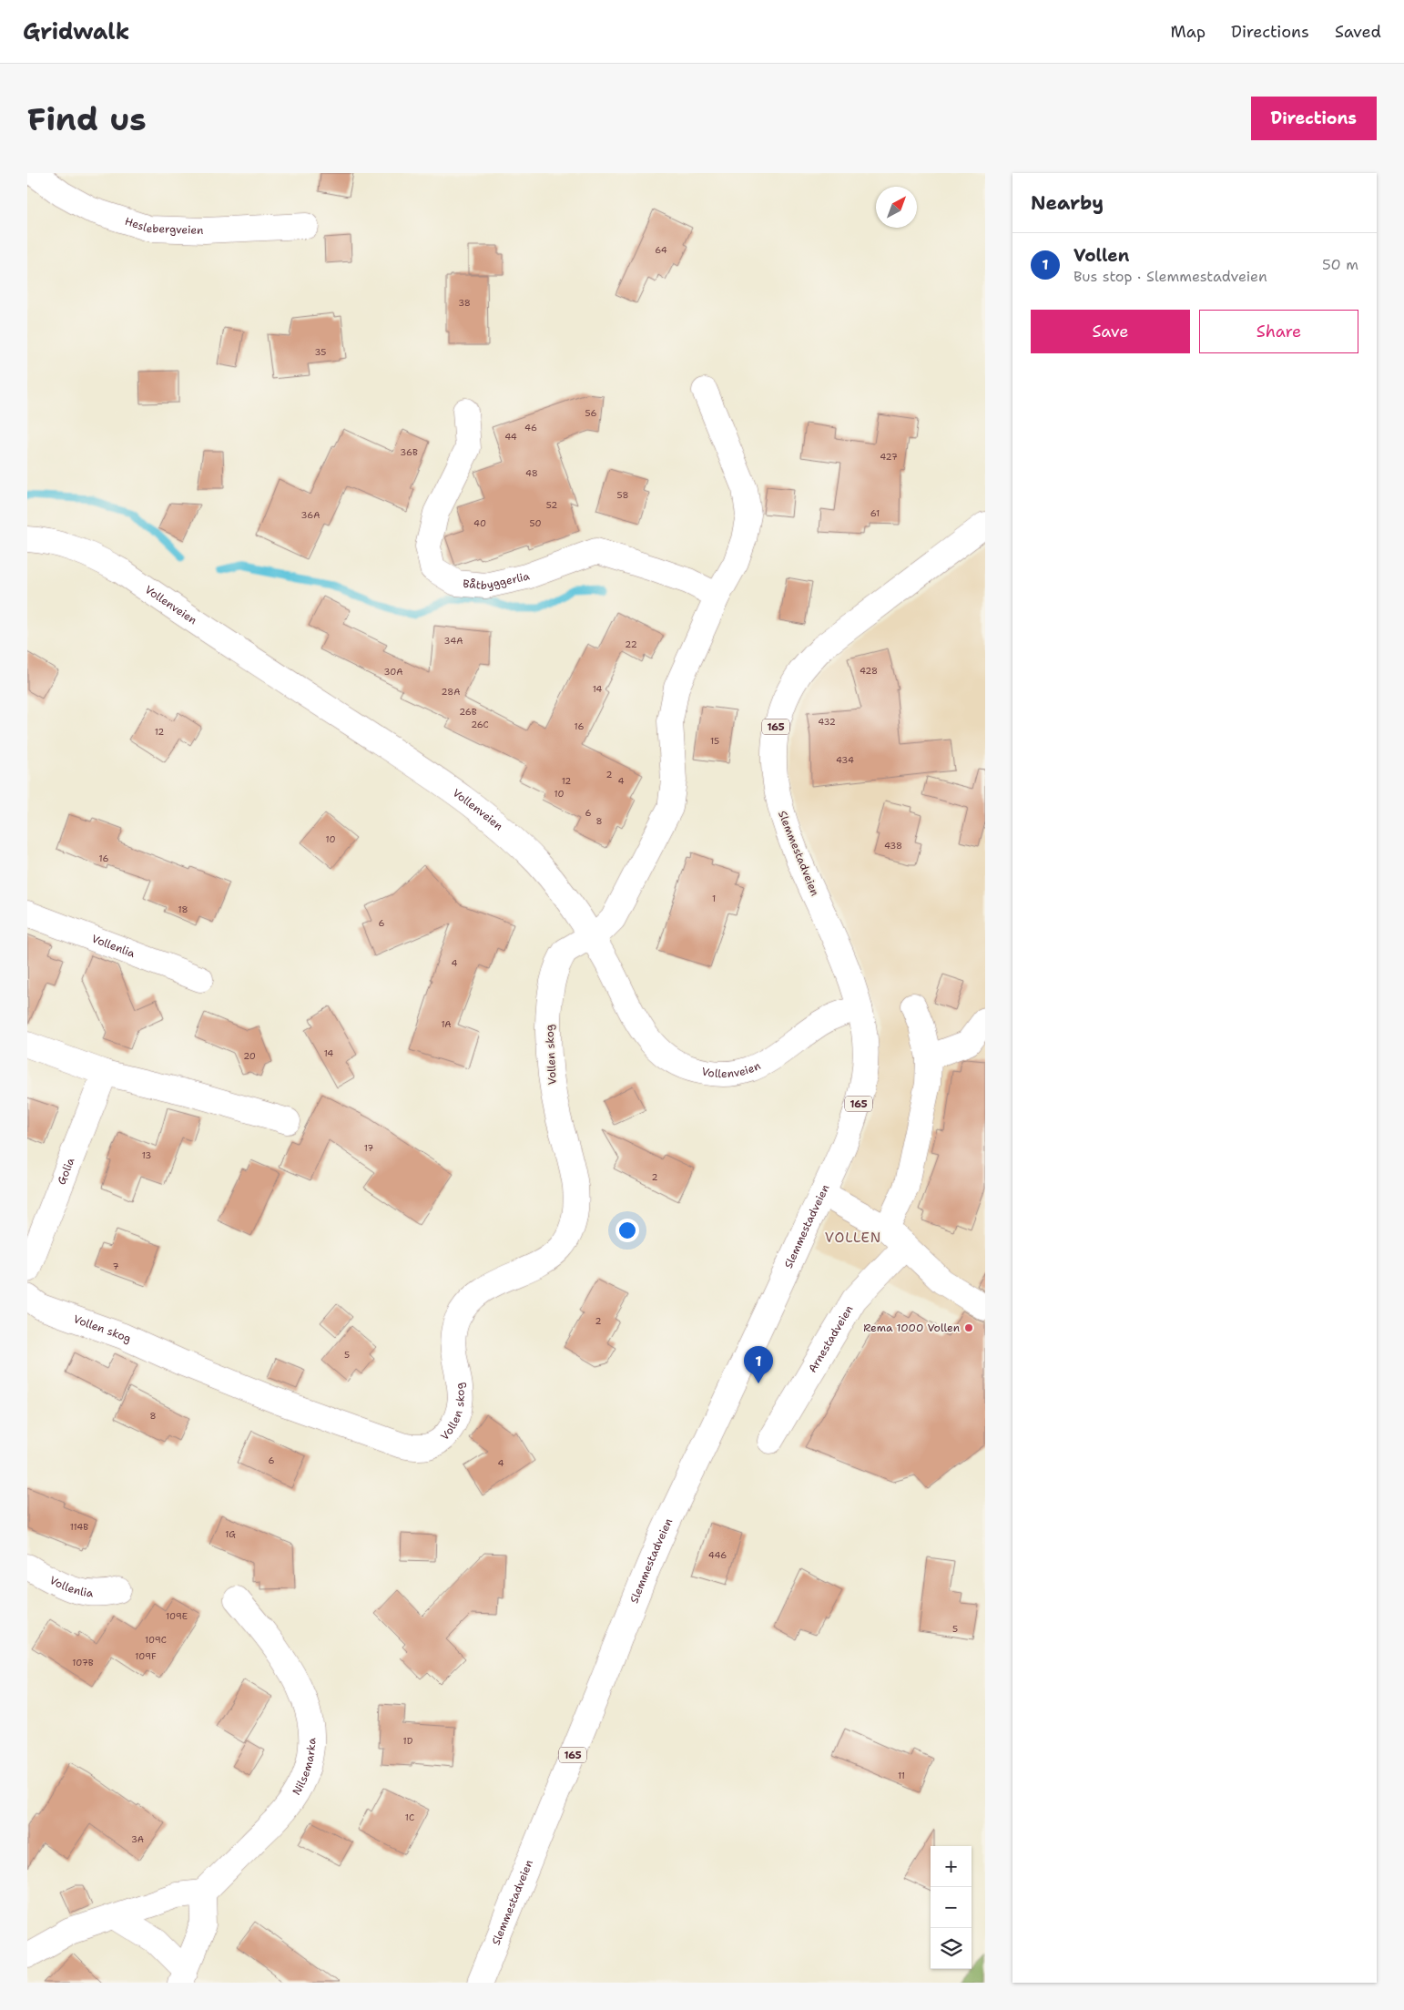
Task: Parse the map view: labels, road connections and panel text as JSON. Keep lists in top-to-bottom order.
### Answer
{
  "streets": {
    "street": [
      "Heslebergveien",
      "Båtbyggerlia",
      "Vollenveien",
      "165",
      "Slemmestadveien",
      "Vollenlia",
      "Vollen skog",
      "Golia",
      "Arnestadveien",
      "Nilsemarka"
    ]
  },
  "crossings": [
    ["Vollenveien", "Slemmestadveien"],
    ["Vollenveien", "Vollen skog"]
  ],
  "districts": ["VOLLEN"],
  "places": ["Rema 1000 Vollen"],
  "house_numbers": [
    "64",
    "38",
    "35",
    "56",
    "46",
    "44",
    "36B",
    "427",
    "48",
    "58",
    "52",
    "61",
    "36A",
    "40",
    "50",
    "34A",
    "22",
    "428",
    "30A",
    "14",
    "28A",
    "26B",
    "432",
    "26C",
    "16",
    "12",
    "15",
    "434",
    "2",
    "12",
    "4",
    "10",
    "6",
    "8",
    "10",
    "438",
    "16",
    "1",
    "18",
    "6",
    "4",
    "1A",
    "14",
    "20",
    "17",
    "13",
    "2",
    "7",
    "2",
    "5",
    "8",
    "6",
    "4",
    "114B",
    "1G",
    "446",
    "109E",
    "5",
    "109C",
    "109F",
    "107B",
    "1D",
    "11",
    "1C",
    "3A"
  ],
  "north": "top right",
  "page": {
    "header": "Gridwalk",
    "nav": ["Map", "Directions", "Saved"],
    "buttons": [
      "Directions",
      ["Save", "Share"]
    ],
    "title": "Find us",
    "heading": "Nearby",
    "list": [
      {
        "mark": "1",
        "name": "Vollen",
        "note": "Bus stop · Slemmestadveien",
        "value": "50 m"
      }
    ],
    "pins": "1",
    "map_buttons": ["+", "−"]
  }
}
